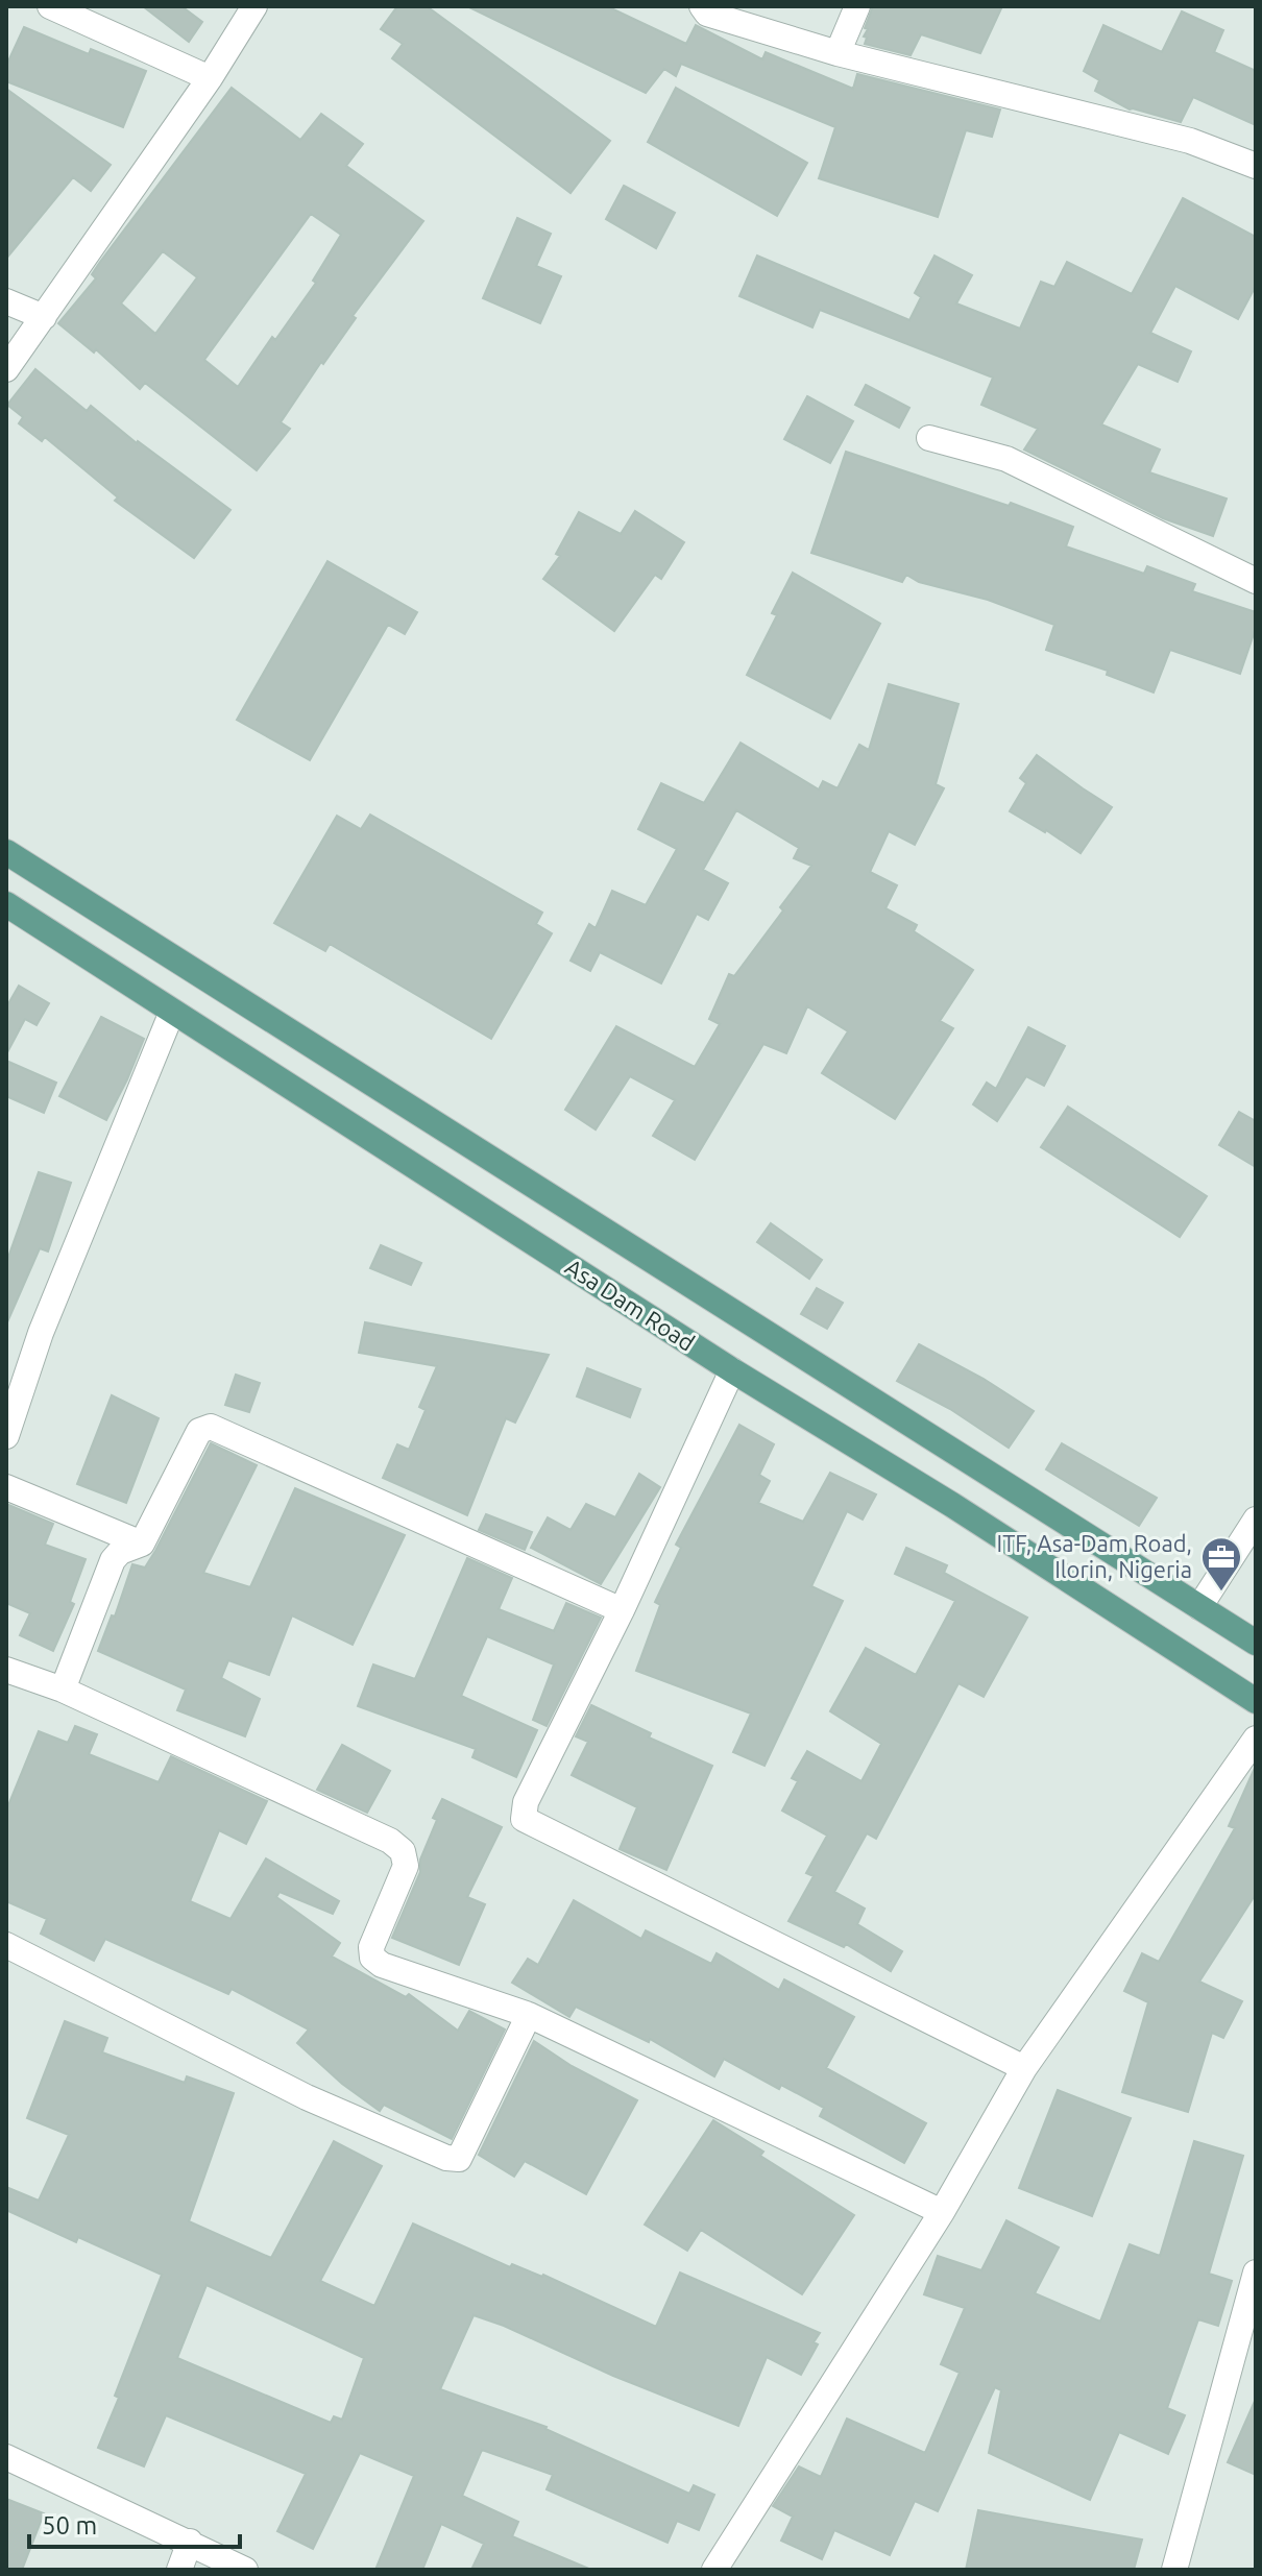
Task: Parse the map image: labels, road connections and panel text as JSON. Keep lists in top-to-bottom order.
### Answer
{
  "streets": {
    "main road": ["Asa Dam Road"]
  },
  "places": {
    "office": ["ITF, Asa-Dam Road, Ilorin, Nigeria"]
  },
  "scale_bar": "50 m"
}
